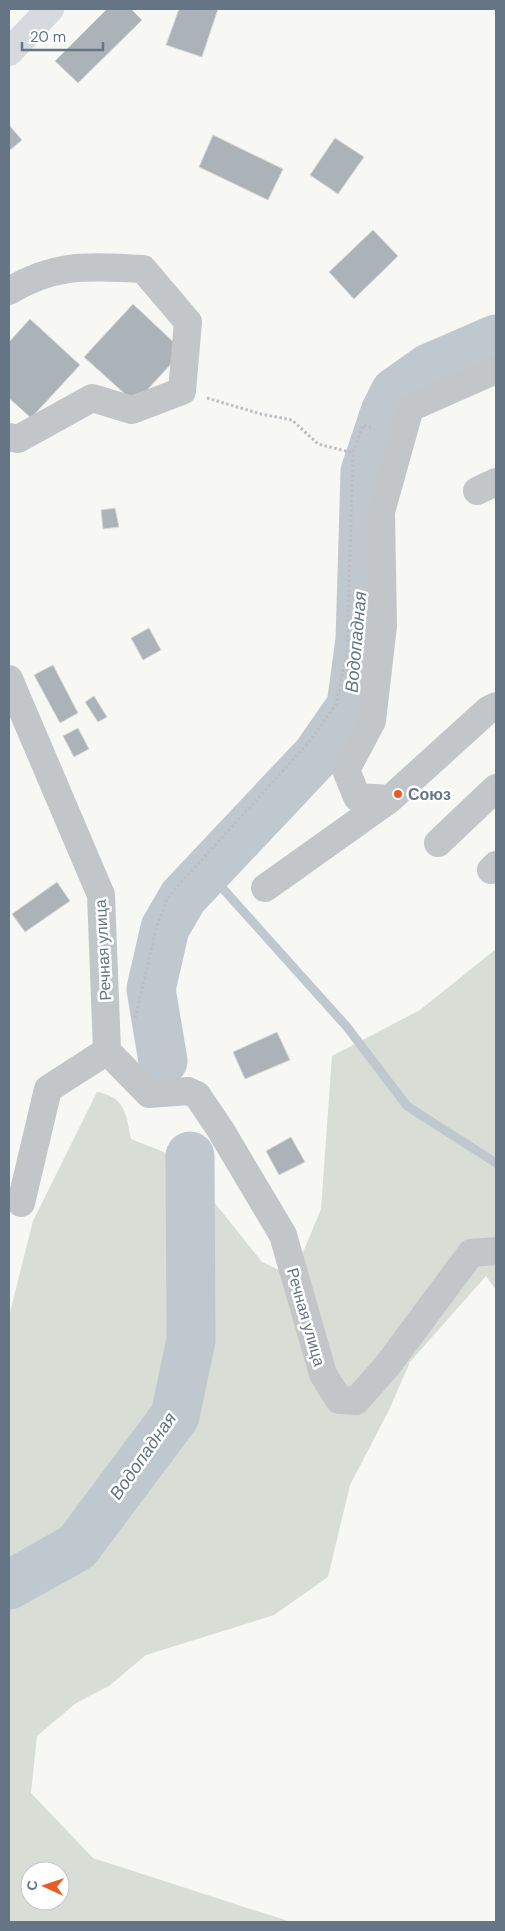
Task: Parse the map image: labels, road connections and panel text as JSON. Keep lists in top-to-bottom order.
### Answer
{
  "streets": {
    "lane": ["Речная улица"]
  },
  "water": ["Водопадная"],
  "places": ["Союз"],
  "scale_bar": "20 m",
  "north": "left"
}
